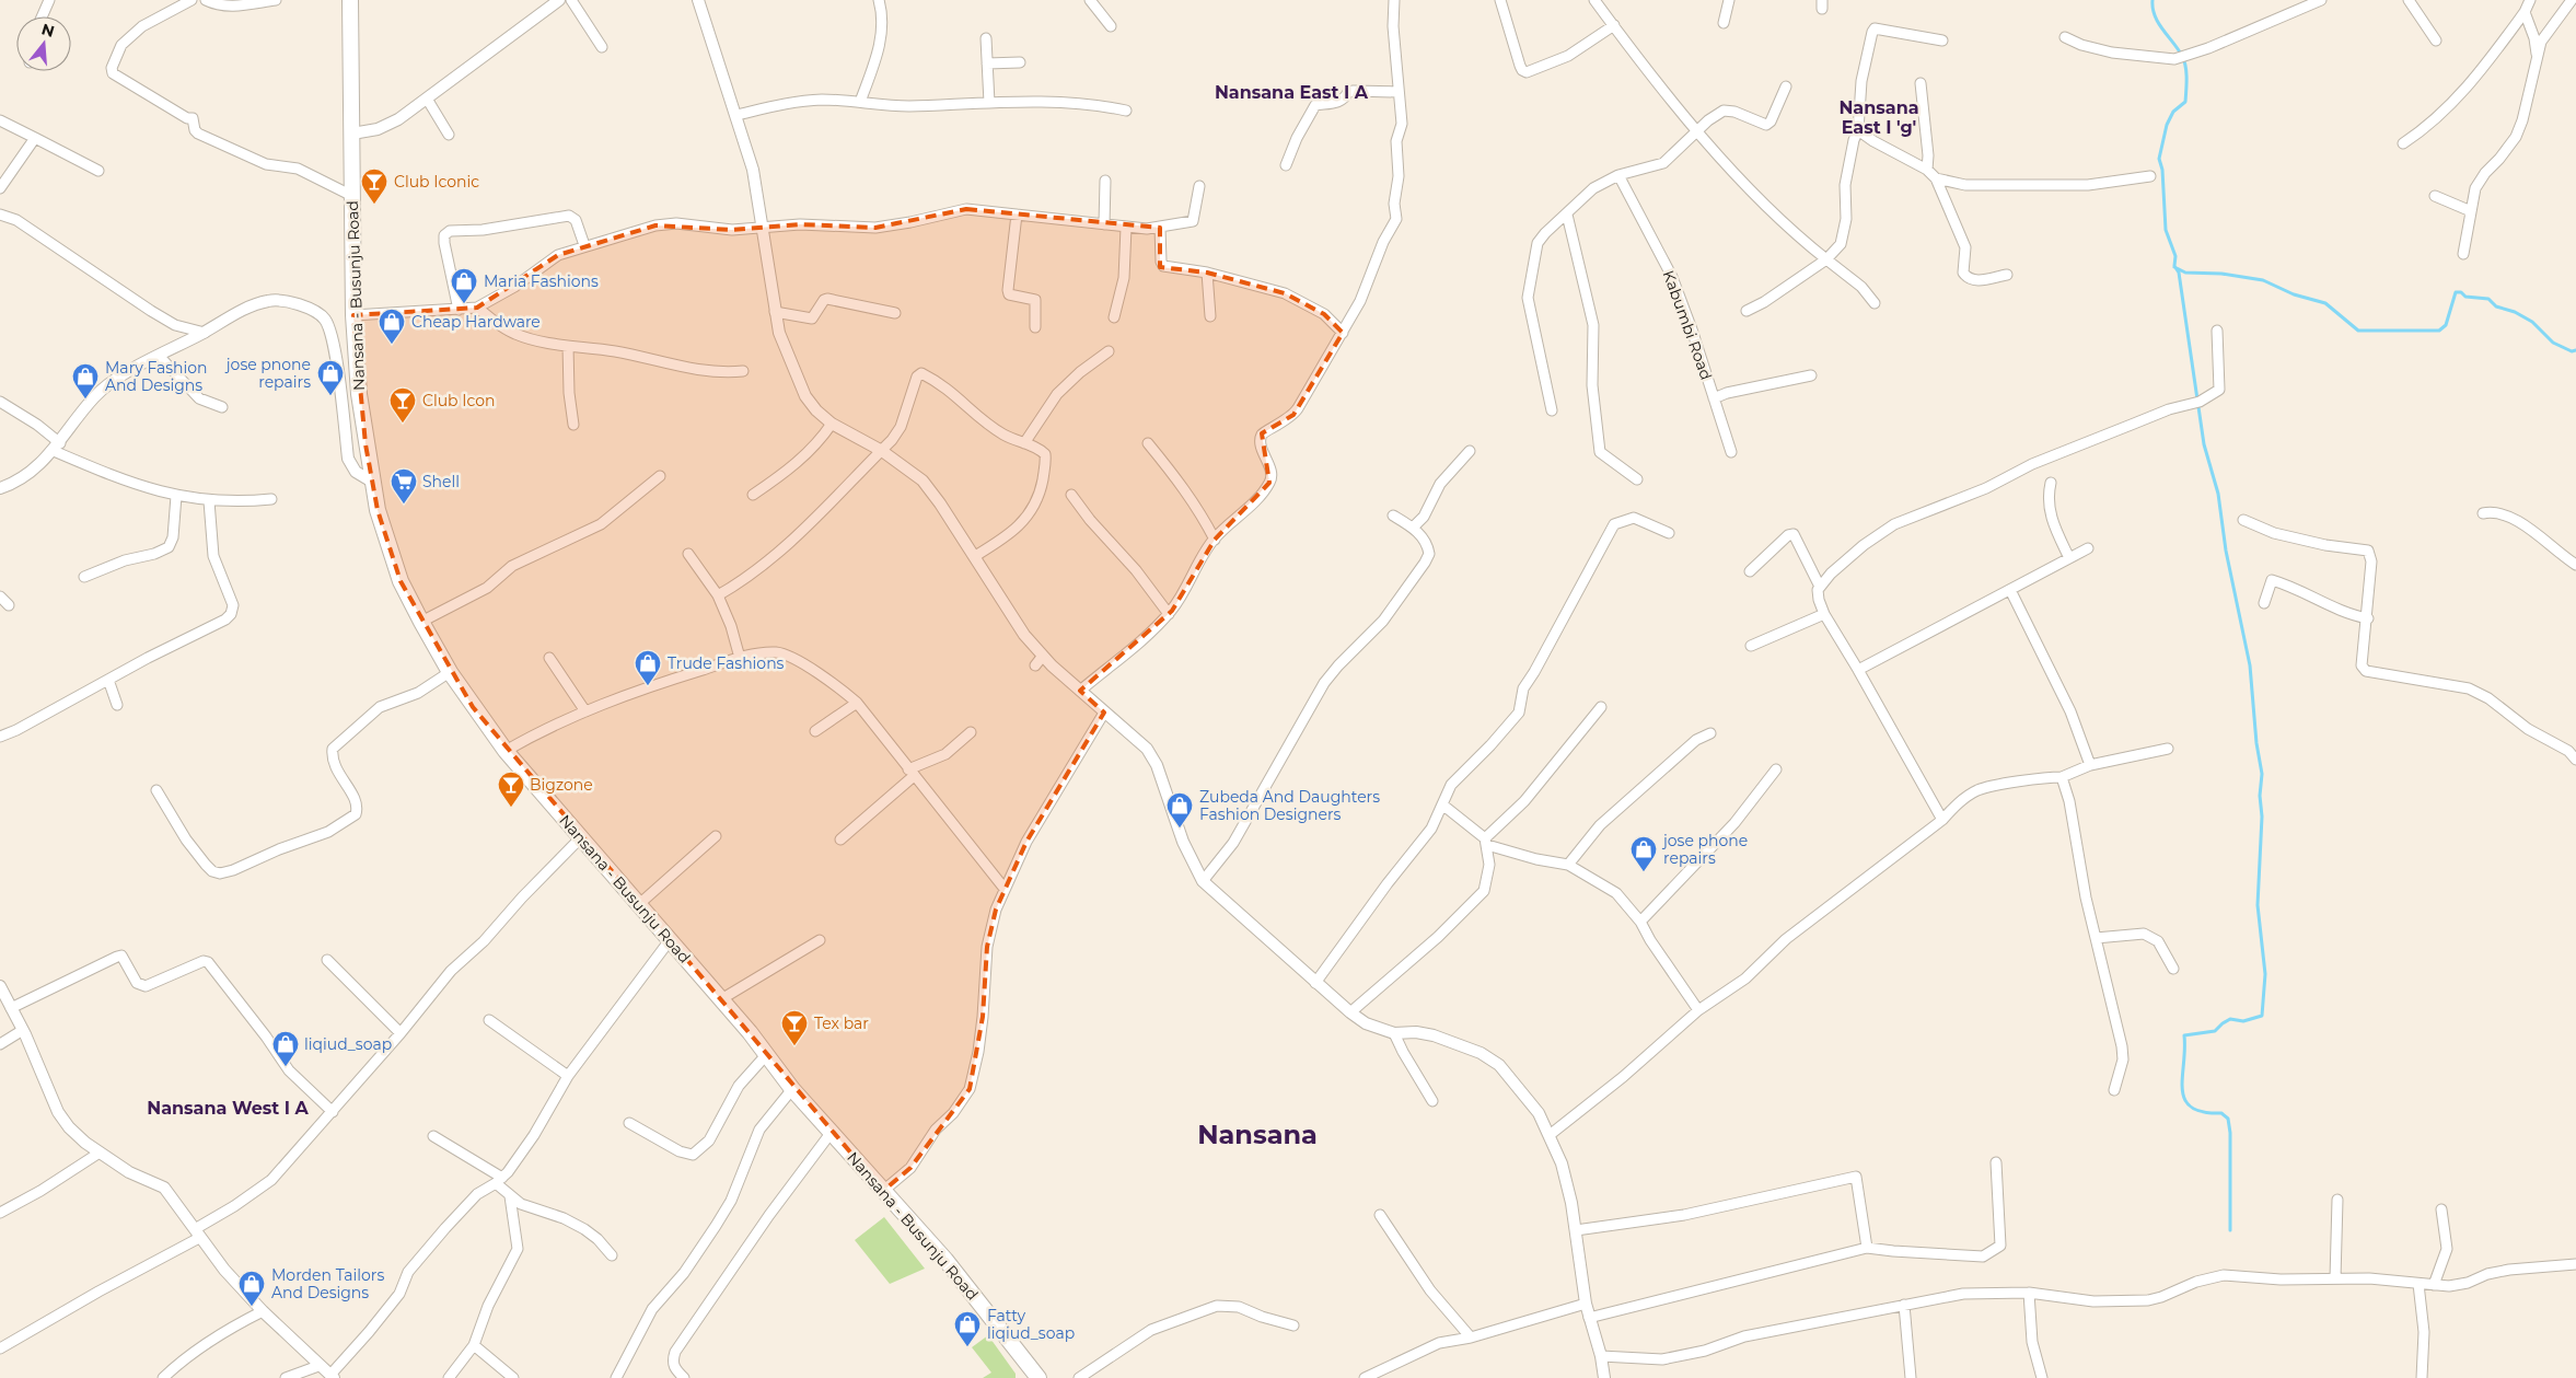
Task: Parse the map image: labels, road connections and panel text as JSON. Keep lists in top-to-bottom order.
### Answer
{
  "streets": {
    "main road": ["Nansana - Busunju Road"],
    "street": ["Kabumbi Road"]
  },
  "districts": [
    "Nansana East I A",
    "Nansana East I 'g'",
    "Nansana West I A",
    "Nansana"
  ],
  "places": {
    "bar": [
      "Club Iconic",
      "Club Icon",
      "Bigzone",
      "Tex bar"
    ],
    "shop": [
      "Maria Fashions",
      "Cheap Hardware",
      "jose pnone repairs",
      "Mary Fashion And Designs",
      "Trude Fashions",
      "Zubeda And Daughters Fashion Designers",
      "jose phone repairs",
      "liqiud_soap",
      "Morden Tailors And Designs",
      "Fatty liqiud_soap"
    ],
    "supermarket": ["Shell"]
  },
  "north": "top"
}
